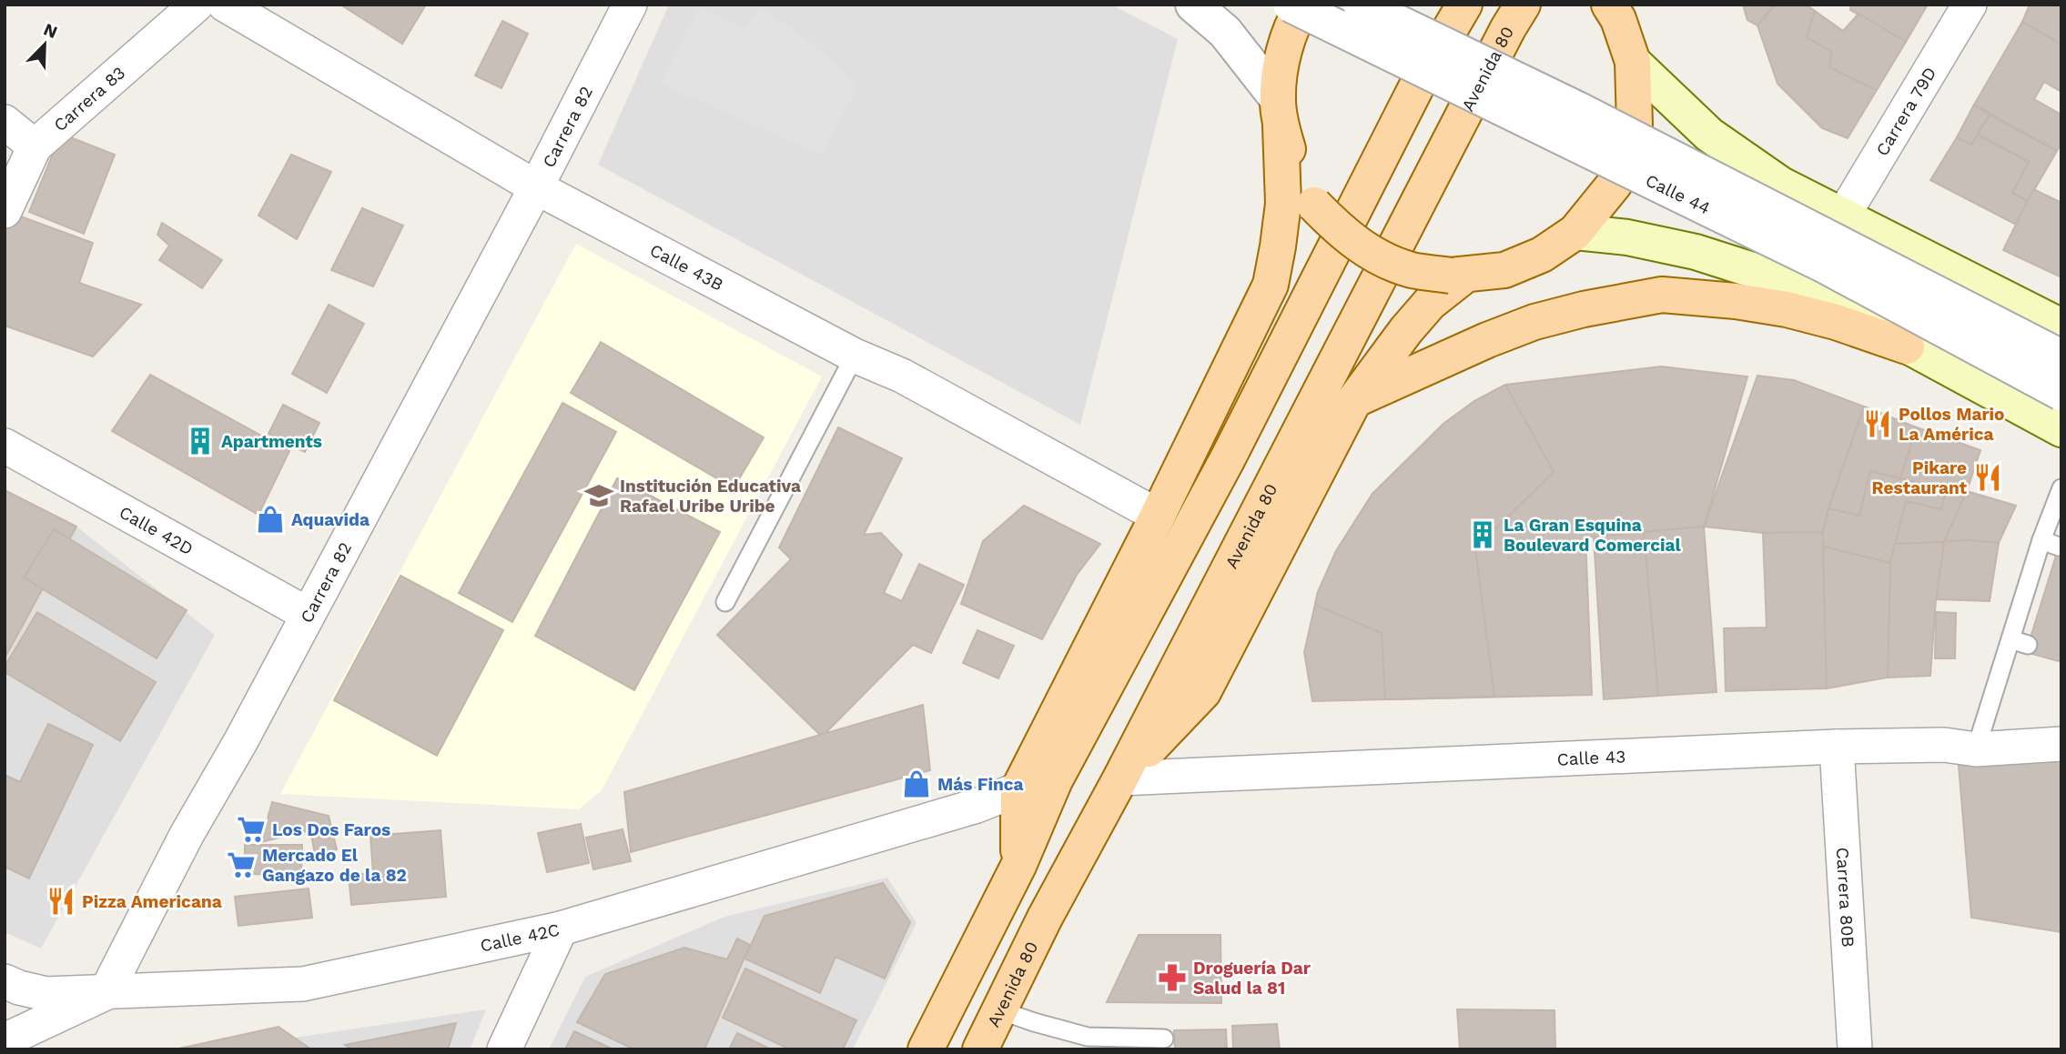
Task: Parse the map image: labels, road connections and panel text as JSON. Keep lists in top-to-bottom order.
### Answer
{
  "streets": {
    "main road": ["Avenida 80"],
    "street": [
      "Carrera 83",
      "Carrera 79D",
      "Carrera 82",
      "Calle 44",
      "Calle 43B",
      "Calle 42D",
      "Calle 43",
      "Carrera 80B",
      "Calle 42C"
    ]
  },
  "crossings": [
    ["Avenida 80", "Calle 43"],
    ["Carrera 82", "Calle 43B"],
    ["Carrera 82", "Calle 42D"],
    ["Carrera 82", "Calle 42C"],
    ["Calle 43", "Carrera 80B"]
  ],
  "places": {
    "restaurant": ["Pollos Mario La América", "Pikare Restaurant", "Pizza Americana"],
    "building": ["Apartments", "La Gran Esquina Boulevard Comercial"],
    "school or university": ["Institución Educativa Rafael Uribe Uribe"],
    "shop": ["Aquavida", "Más Finca"],
    "supermarket": ["Los Dos Faros", "Mercado El Gangazo de la 82"],
    "pharmacy": ["Droguería Dar Salud la 81"]
  },
  "north": "top right"
}
